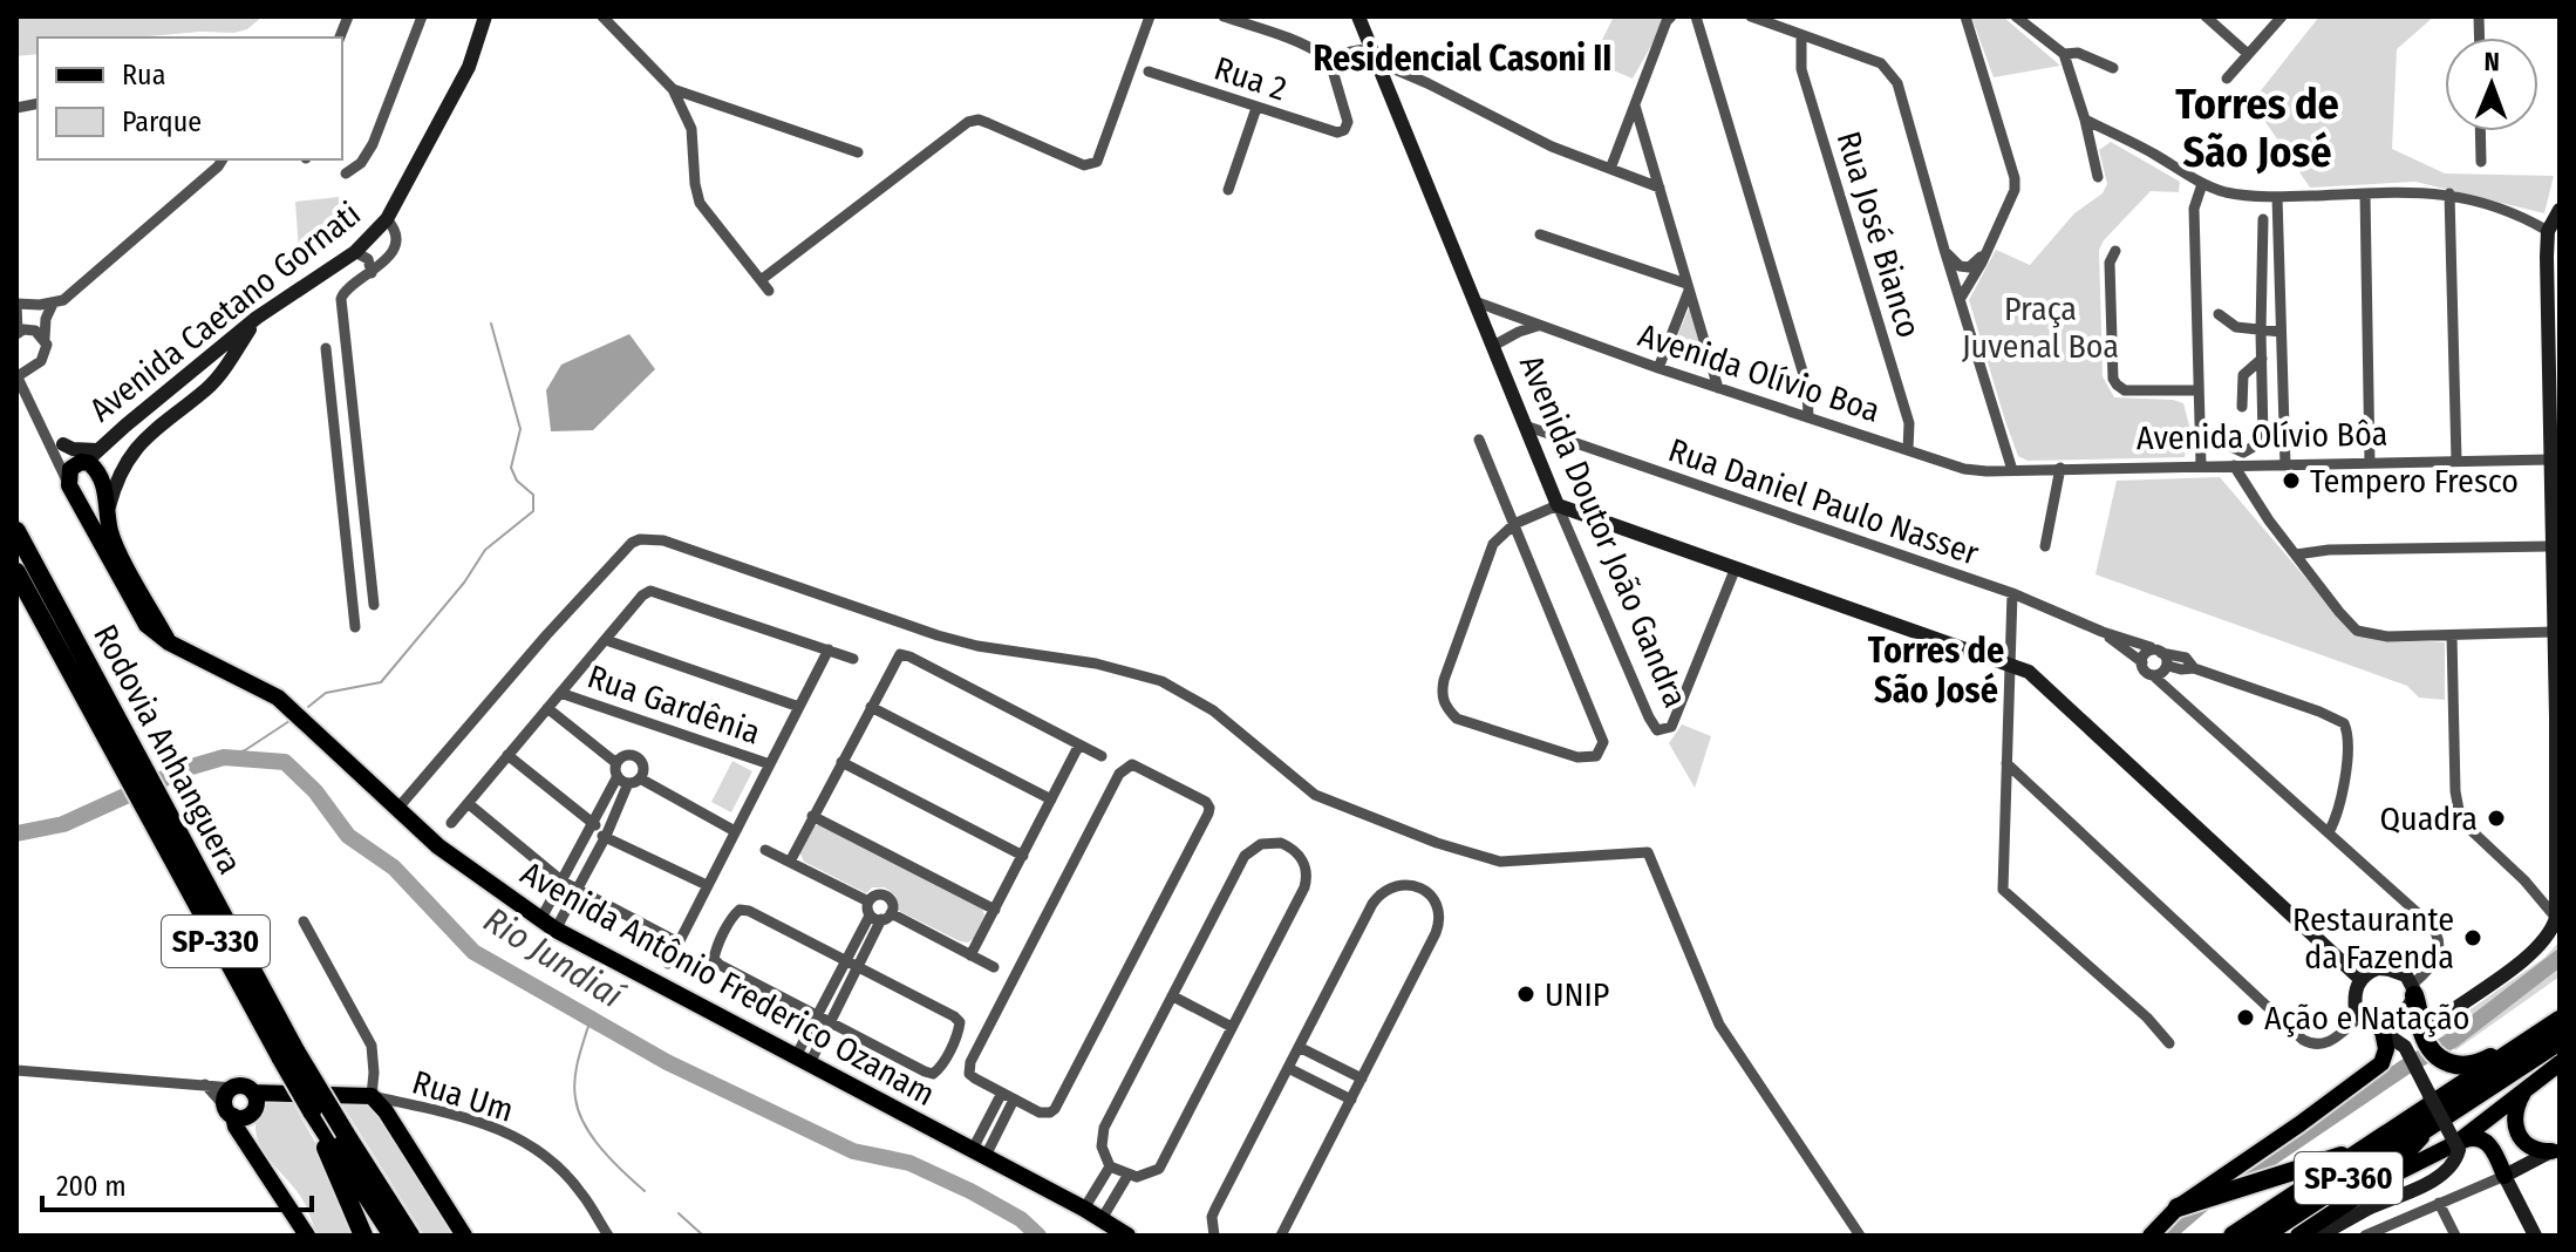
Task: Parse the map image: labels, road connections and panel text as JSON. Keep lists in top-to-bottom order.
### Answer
{
  "streets": {
    "highway": ["Rodovia Anhanguera", "SP-330", "SP-360"],
    "main road": ["Avenida Antônio Frederico Ozanam"],
    "street": [
      "Rua 2",
      "Rua José Bianco",
      "Avenida Caetano Gornati",
      "Avenida Olívio Boa",
      "Avenida Olívio Bôa",
      "Rua Daniel Paulo Nasser",
      "Avenida Doutor João Gandra",
      "Rua Gardênia",
      "Rua Um"
    ]
  },
  "crossings": [
    ["Rua José Bianco", "Avenida Olívio Boa"],
    ["Avenida Olívio Boa", "Avenida Olívio Bôa"],
    ["Rua Daniel Paulo Nasser", "Avenida Doutor João Gandra"]
  ],
  "districts": ["Residencial Casoni II", "Torres de São José", "Torres de São José"],
  "water": ["Rio Jundiaí"],
  "parks": ["Praça Juvenal Boa"],
  "places": [
    "Tempero Fresco",
    "Quadra",
    "Restaurante da Fazenda",
    "UNIP",
    "Ação e Natação"
  ],
  "legend": ["Rua", "Parque"],
  "scale_bar": "200 m",
  "north": "top"
}
